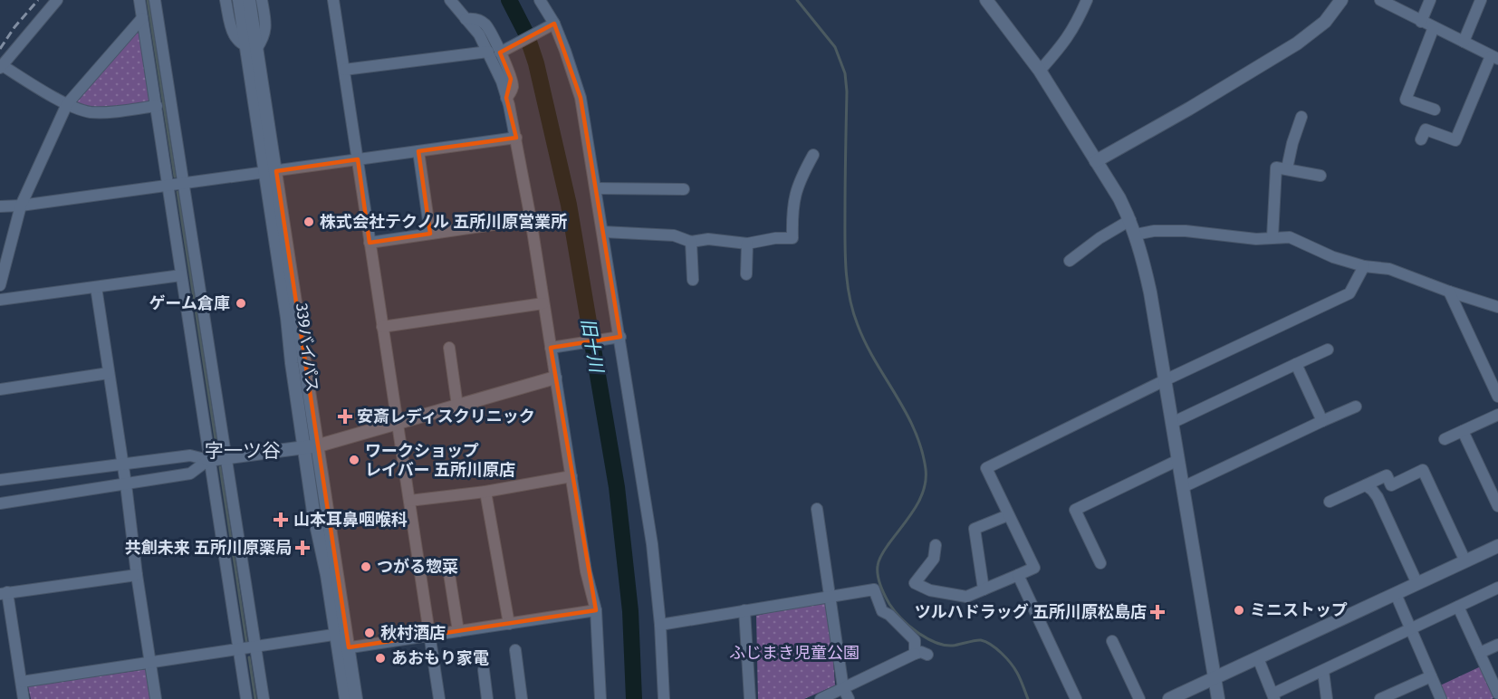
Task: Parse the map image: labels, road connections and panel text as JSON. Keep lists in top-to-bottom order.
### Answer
{
  "streets": {
    "street": ["339バイパス"]
  },
  "districts": ["字一ツ谷"],
  "water": ["旧十川"],
  "parks": ["ふじまき児童公園"],
  "places": {
    "other": [
      "株式会社テクノル 五所川原営業所",
      "ゲーム倉庫",
      "ワークショップ レイバー 五所川原店",
      "つがる惣菜",
      "ミニストップ",
      "秋村酒店",
      "あおもり家電"
    ],
    "health": [
      "安斎レディスクリニック",
      "山本耳鼻咽喉科",
      "共創未来 五所川原薬局",
      "ツルハドラッグ 五所川原松島店"
    ]
  }
}
